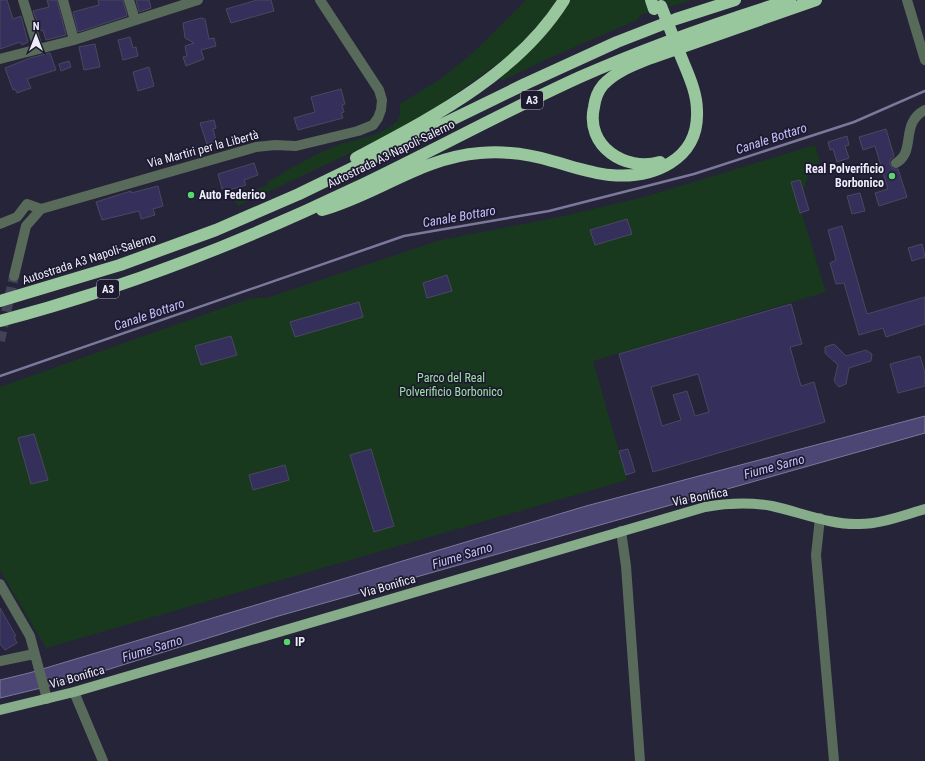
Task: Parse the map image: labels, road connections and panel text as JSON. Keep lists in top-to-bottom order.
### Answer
{
  "streets": {
    "highway": ["A3", "Autostrada A3 Napoli-Salerno"],
    "main road": ["Via Bonifica"],
    "street": ["Via Martiri per la Libertà"]
  },
  "water": ["Canale Bottaro", "Fiume Sarno"],
  "parks": ["Parco del Real Polverificio Borbonico"],
  "places": ["Real Polverificio Borbonico", "Auto Federico", "IP"],
  "north": "top"
}
